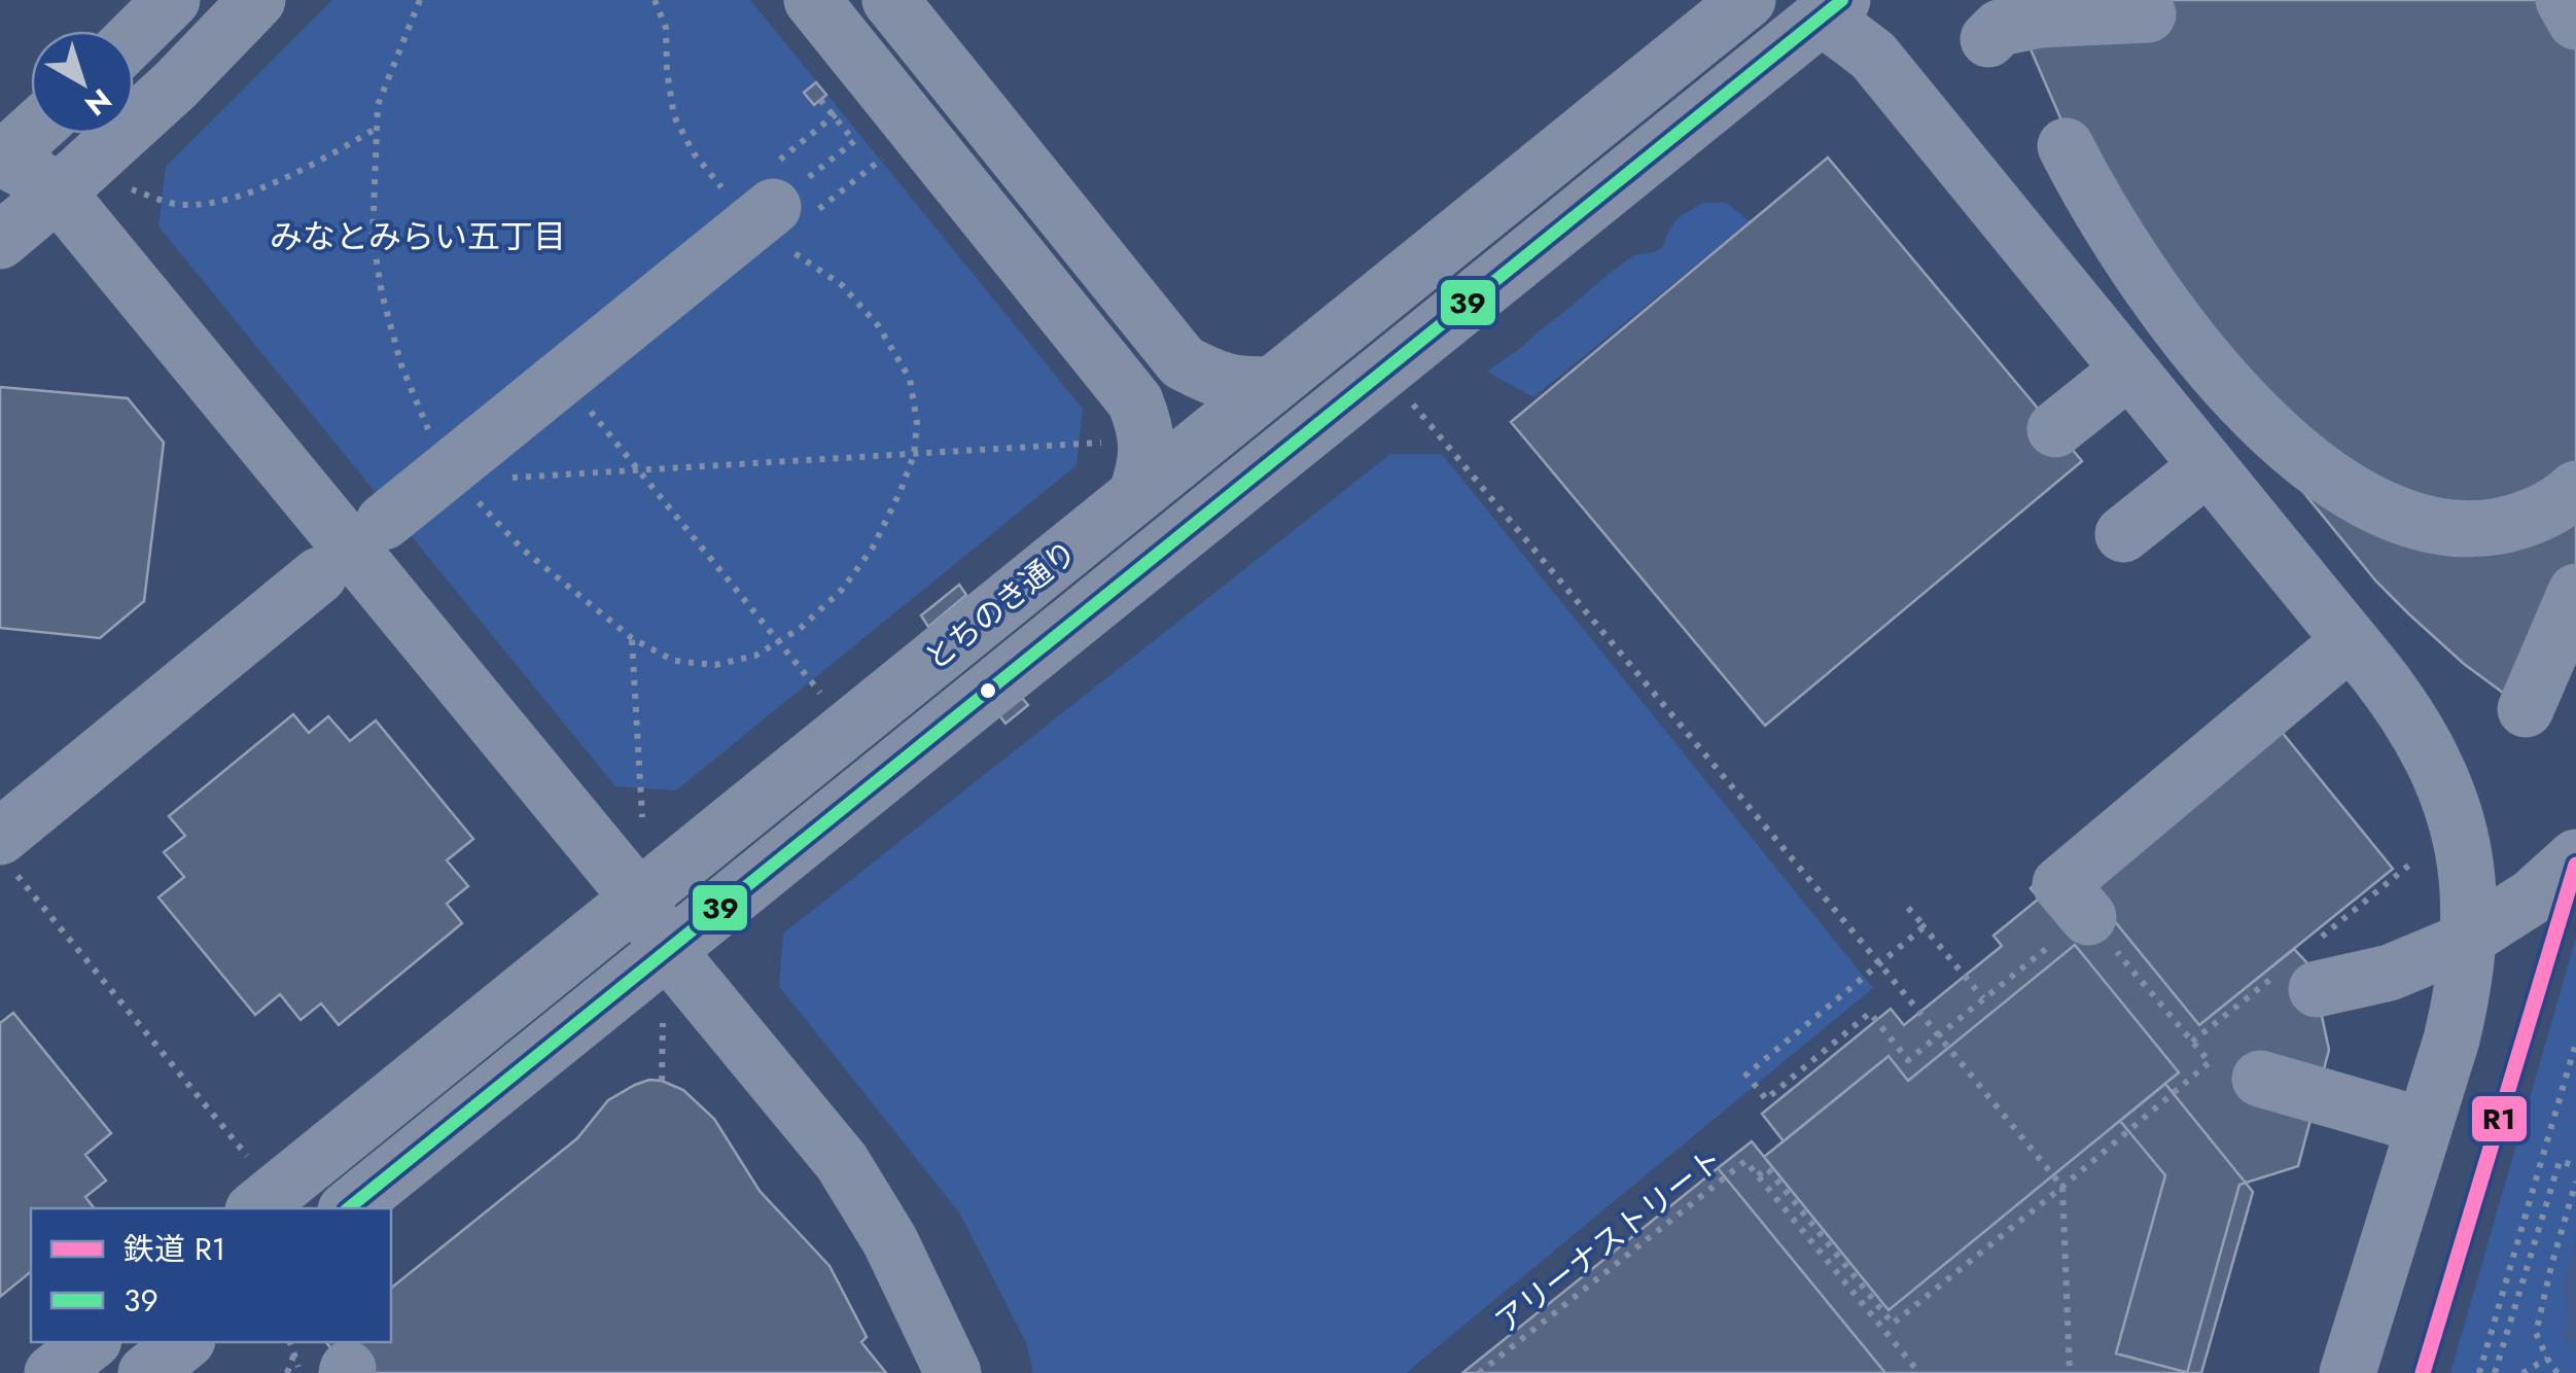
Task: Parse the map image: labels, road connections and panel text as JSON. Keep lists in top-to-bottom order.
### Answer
{
  "streets": {
    "street": ["とちのき通り"],
    "path": ["アリーナストリート"]
  },
  "districts": ["みなとみらい五丁目"],
  "lines": ["transit line 39", "rail line R1"],
  "legend": ["鉄道 R1", "39"],
  "north": "bottom right"
}
